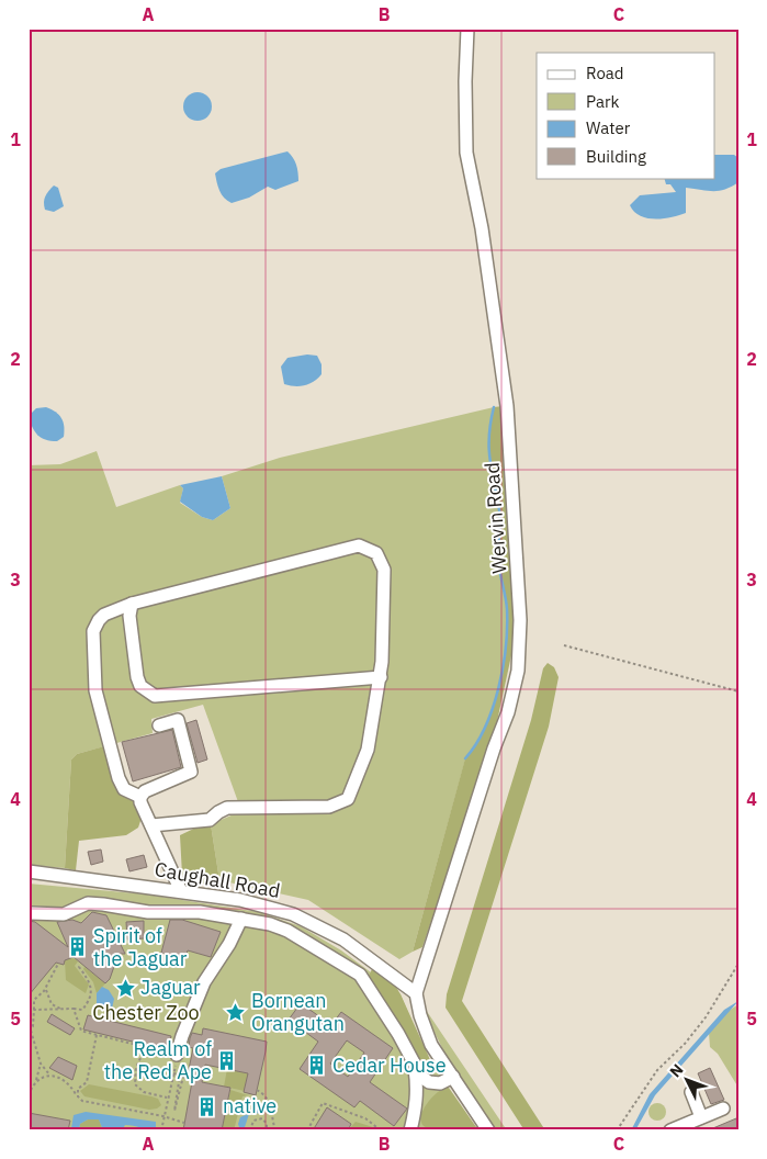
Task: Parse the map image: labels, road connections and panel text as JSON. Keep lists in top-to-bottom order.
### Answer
{
  "streets": {
    "street": ["Wervin Road", "Caughall Road"]
  },
  "crossings": [
    ["Wervin Road", "Caughall Road"]
  ],
  "parks": ["Chester Zoo"],
  "places": {
    "building": [
      "Spirit of the Jaguar",
      "Realm of the Red Ape",
      "Cedar House",
      "native"
    ],
    "place": ["Jaguar", "Bornean Orangutan"]
  },
  "legend": [
    "Road",
    "Park",
    "Water",
    "Building"
  ],
  "north": "top left",
  "grid": {
    "columns": ["A", "B", "C"],
    "rows": [
      "1",
      "2",
      "3",
      "4",
      "5"
    ]
  }
}
